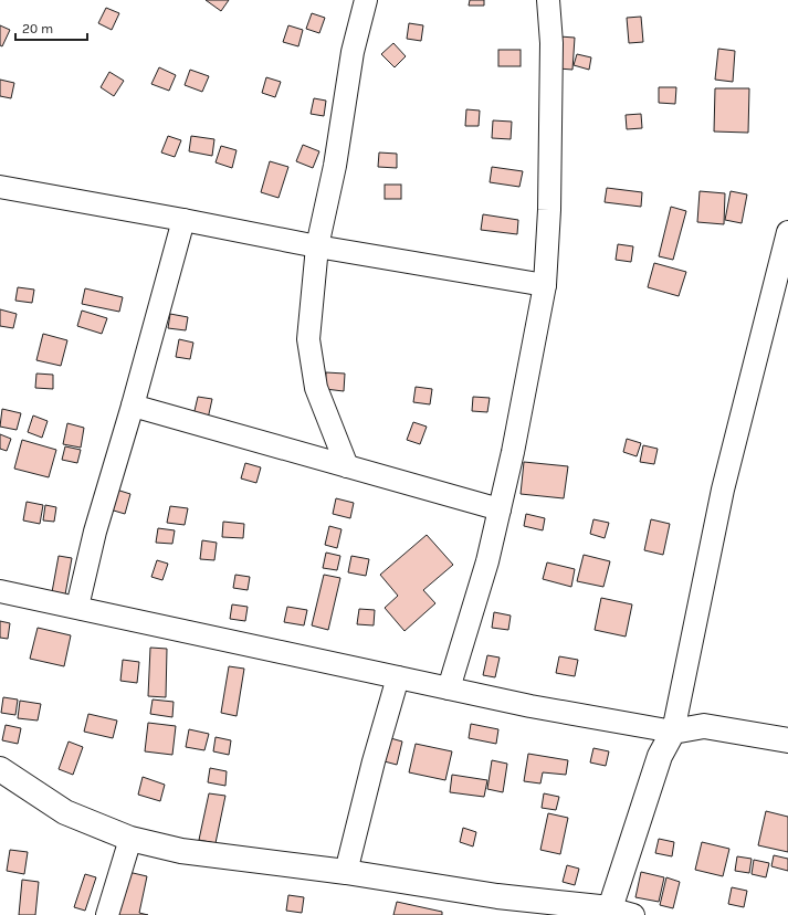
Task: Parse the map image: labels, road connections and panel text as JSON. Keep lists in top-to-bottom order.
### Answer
{
  "scale_bar": "20 m"
}
